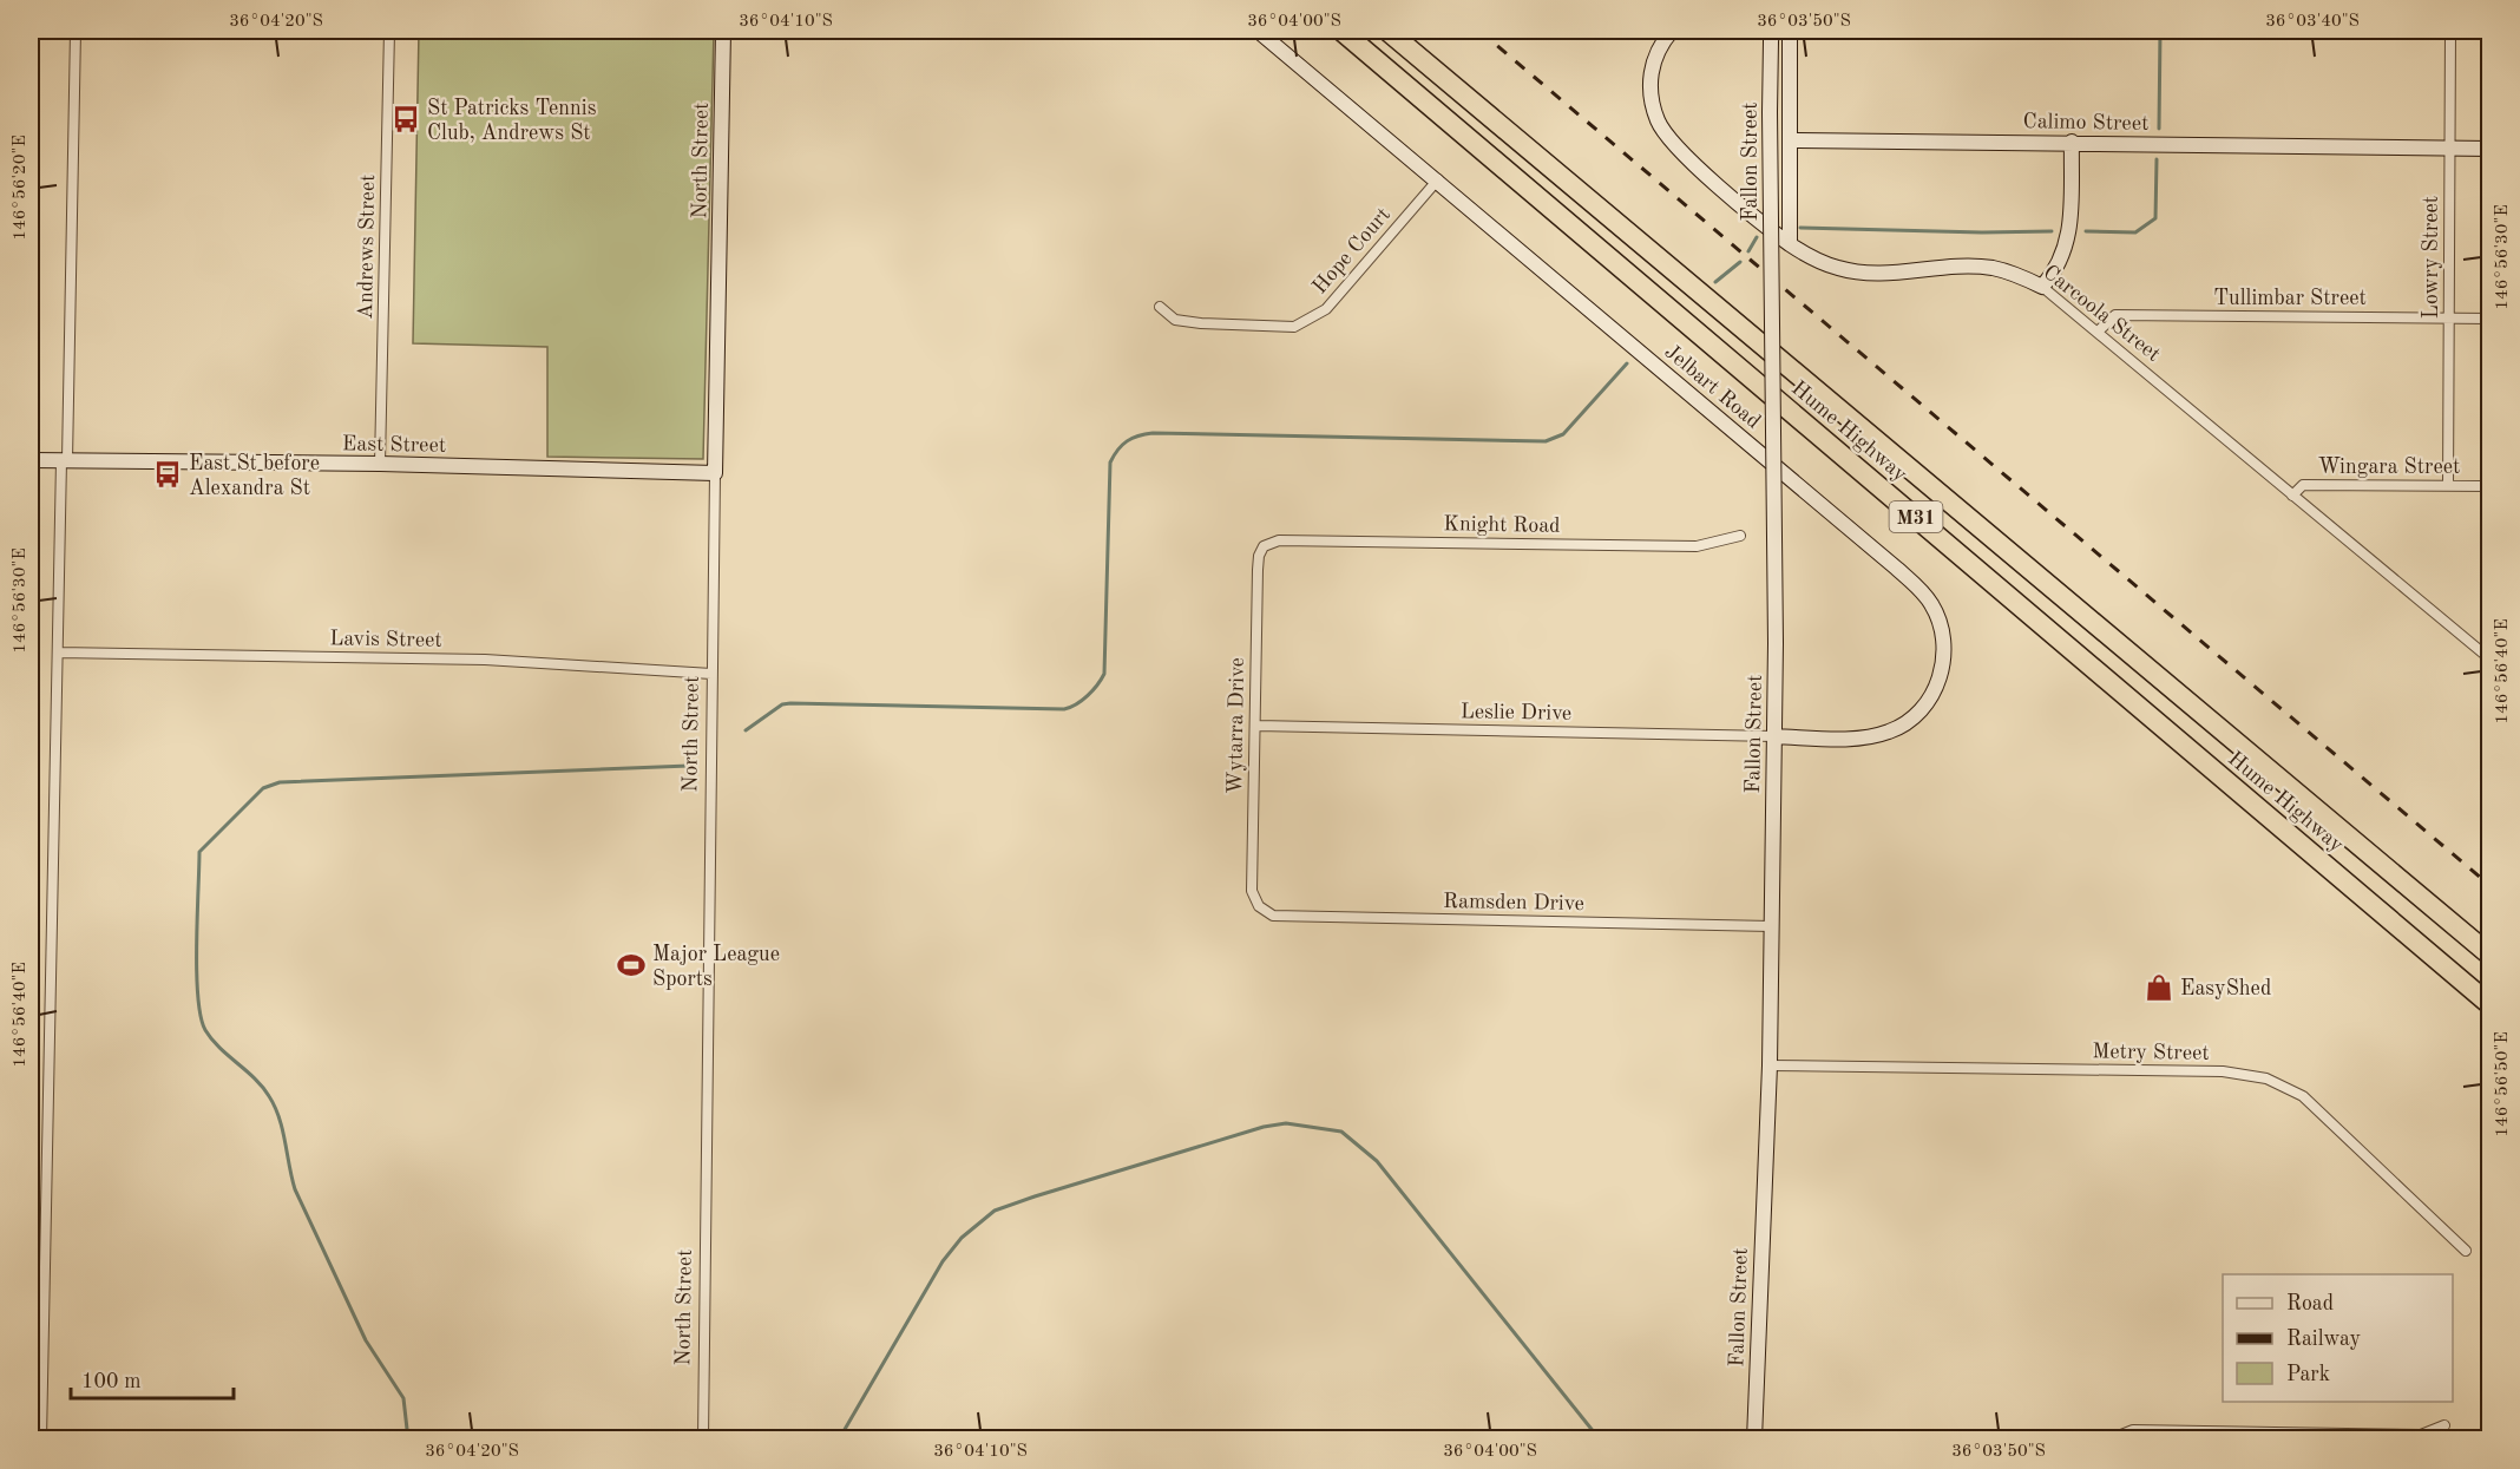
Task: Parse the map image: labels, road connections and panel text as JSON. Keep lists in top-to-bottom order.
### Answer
{
  "streets": {
    "highway": ["Hume Highway", "M31"],
    "street": [
      "Calimo Street",
      "North Street",
      "Fallon Street",
      "Andrews Street",
      "Hope Court",
      "Lowry Street",
      "Tullimbar Street",
      "Carcoola Street",
      "Jelbart Road",
      "East Street",
      "Wingara Street",
      "Knight Road",
      "Lavis Street",
      "Leslie Drive",
      "Wytarra Drive",
      "Ramsden Drive",
      "Metry Street"
    ]
  },
  "crossings": [
    ["Calimo Street", "Lowry Street"],
    ["North Street", "East Street"],
    ["North Street", "Lavis Street"],
    ["Fallon Street", "Jelbart Road"],
    ["Fallon Street", "Leslie Drive"],
    ["Fallon Street", "Ramsden Drive"],
    ["Fallon Street", "Metry Street"],
    ["Andrews Street", "East Street"],
    ["Hope Court", "Jelbart Road"],
    ["Lowry Street", "Tullimbar Street"],
    ["Lowry Street", "Wingara Street"],
    ["Tullimbar Street", "Carcoola Street"],
    ["Carcoola Street", "Wingara Street"],
    ["Jelbart Road", "Leslie Drive"],
    ["Knight Road", "Wytarra Drive"],
    ["Leslie Drive", "Wytarra Drive"],
    ["Wytarra Drive", "Ramsden Drive"]
  ],
  "places": {
    "bus stop": ["St Patricks Tennis Club, Andrews St", "East St before Alexandra St"],
    "sports": ["Major League Sports"],
    "shop": ["EasyShed"]
  },
  "legend": ["Road", "Railway", "Park"],
  "scale_bar": "100 m",
  "coordinates": [
    "36°04'20\"S",
    "36°04'10\"S",
    "36°04'00\"S",
    "36°03'50\"S",
    "36°03'40\"S",
    "146°56'20\"E",
    "146°56'30\"E",
    "146°56'40\"E",
    "146°56'50\"E"
  ]
}
